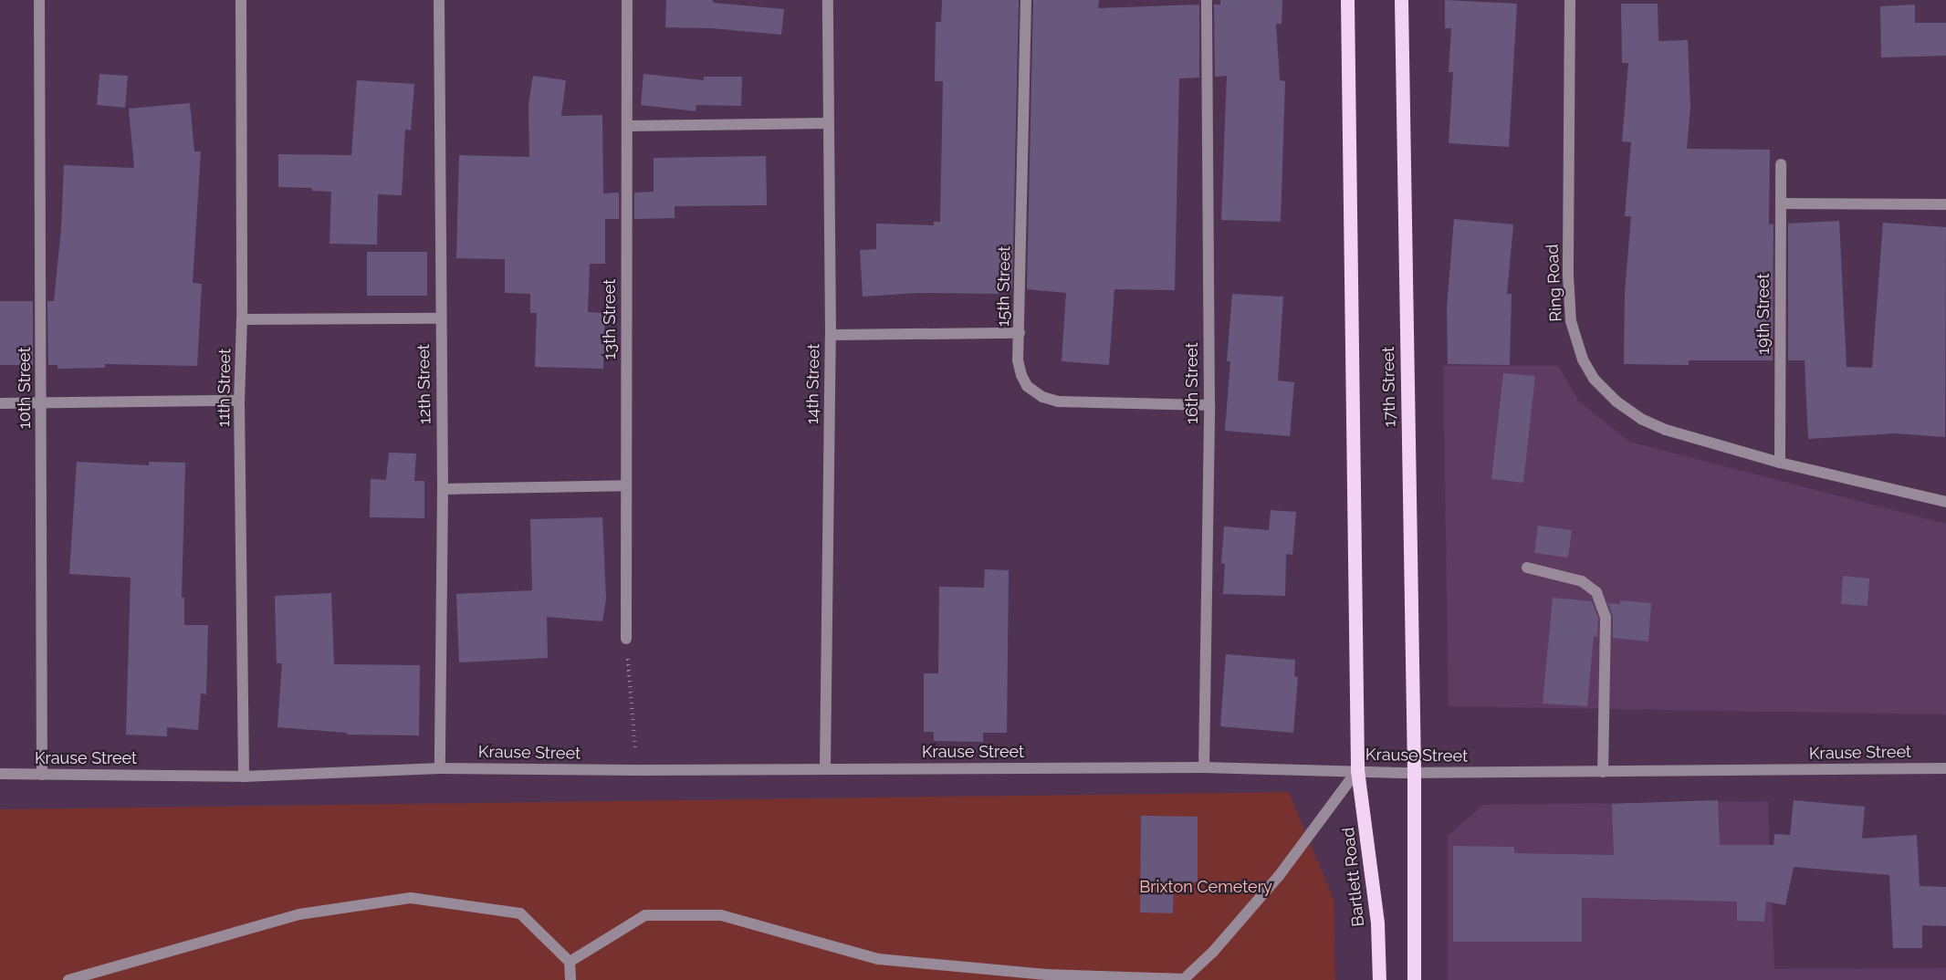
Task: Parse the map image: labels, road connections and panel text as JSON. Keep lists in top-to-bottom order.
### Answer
{
  "streets": {
    "main road": ["17th Street", "Bartlett Road"],
    "street": [
      "Ring Road",
      "15th Street",
      "19th Street",
      "13th Street",
      "16th Street",
      "12th Street",
      "14th Street",
      "10th Street",
      "11th Street",
      "Krause Street"
    ]
  },
  "crossings": [
    ["Ring Road", "19th Street"],
    ["15th Street", "16th Street"],
    ["16th Street", "Krause Street"],
    ["12th Street", "Krause Street"],
    ["14th Street", "Krause Street"],
    ["17th Street", "Krause Street"],
    ["10th Street", "Krause Street"],
    ["11th Street", "Krause Street"],
    ["Krause Street", "Bartlett Road"]
  ],
  "parks": ["Brixton Cemetery"]
}
